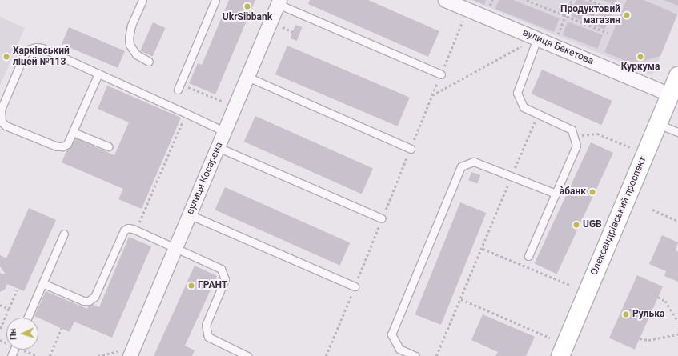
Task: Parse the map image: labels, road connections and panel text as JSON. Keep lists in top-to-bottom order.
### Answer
{
  "streets": {
    "main road": ["Олександрівський проспект"],
    "street": ["вулиця Бекетова", "вулиця Косарєва"]
  },
  "crossings": [
    ["вулиця Бекетова", "Олександрівський проспект"]
  ],
  "places": [
    "UkrSibbank",
    "Продуктовий магазин",
    "Харківський ліцей №113",
    "Куркума",
    "а̀банк",
    "UGB",
    "ГРАНТ",
    "Рулька"
  ],
  "north": "left"
}
